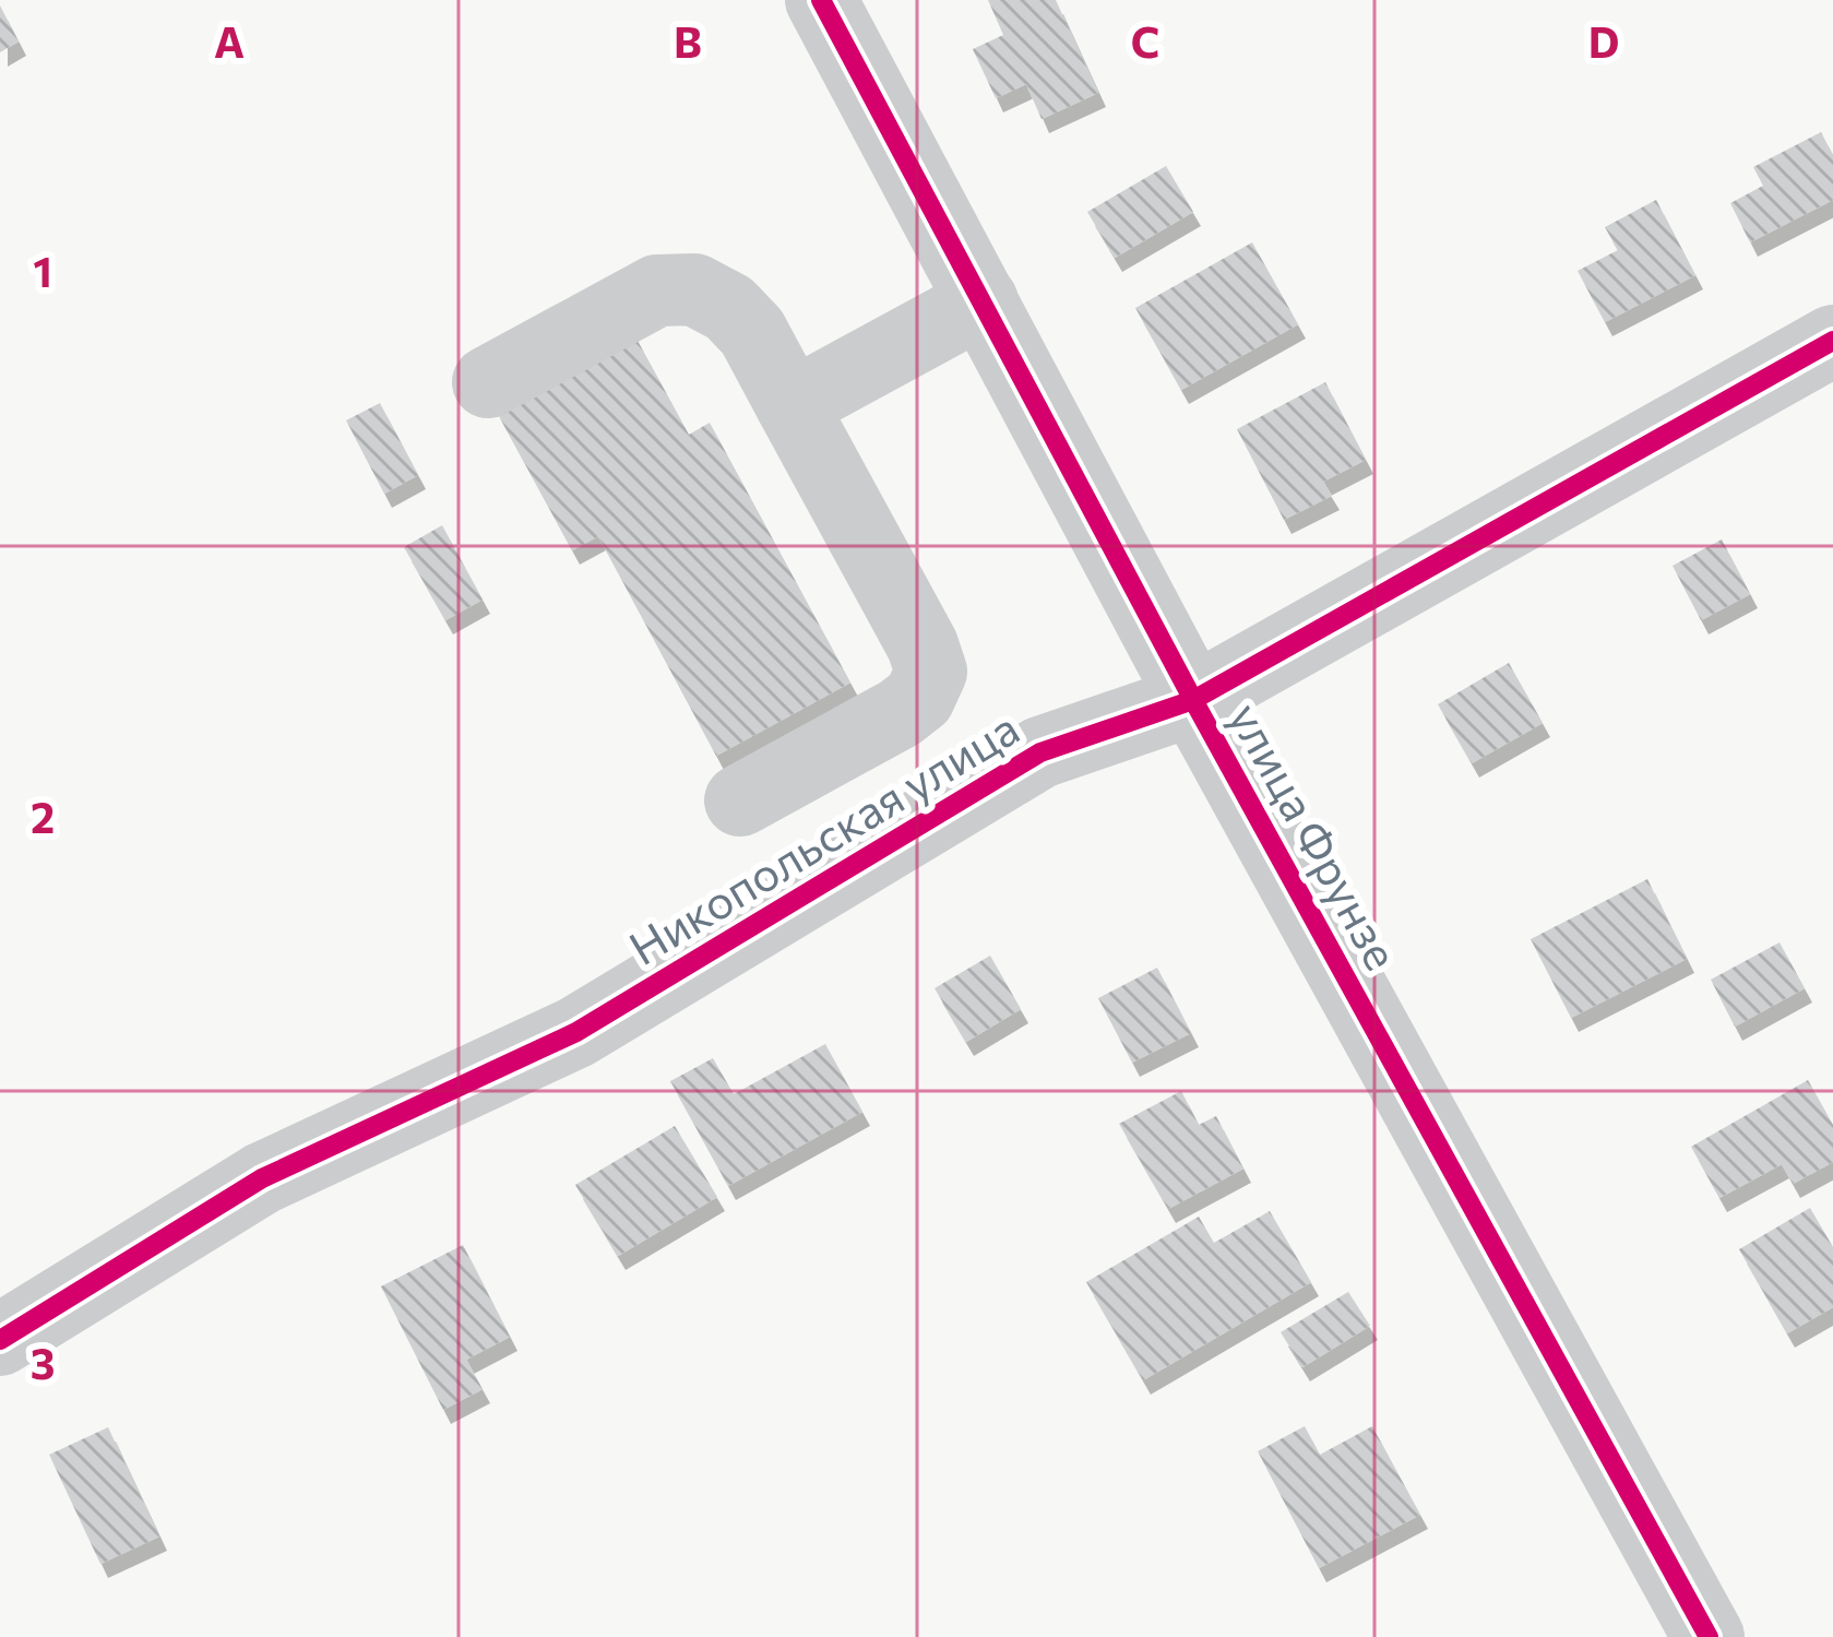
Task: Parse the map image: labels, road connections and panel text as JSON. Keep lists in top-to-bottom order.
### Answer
{
  "streets": {
    "street": ["улица Фрунзе", "Никопольская улица"]
  },
  "crossings": [
    ["улица Фрунзе", "Никопольская улица"]
  ],
  "grid": {
    "columns": [
      "A",
      "B",
      "C",
      "D"
    ],
    "rows": ["1", "2", "3"]
  }
}
